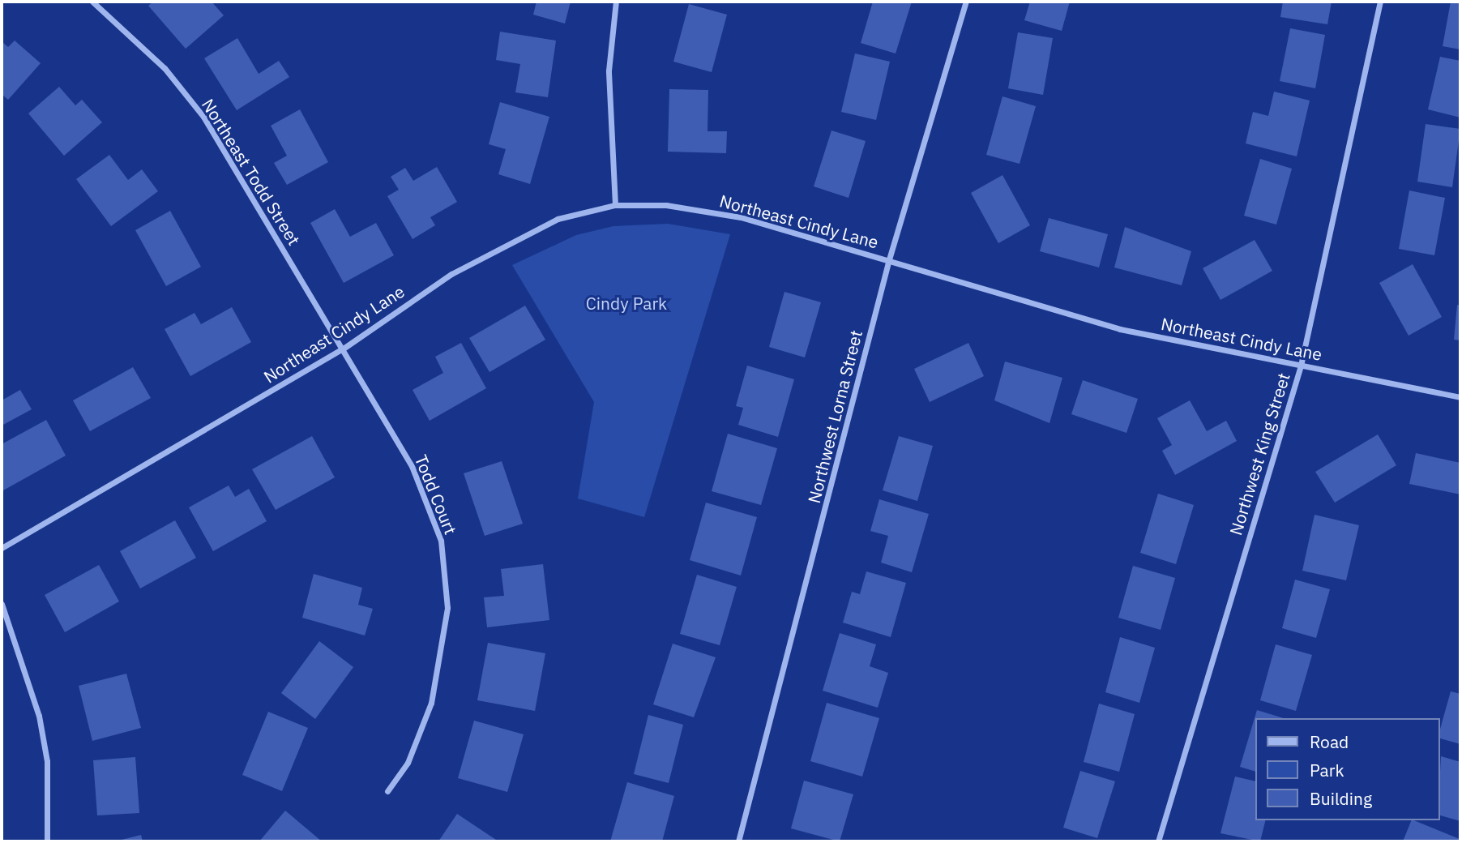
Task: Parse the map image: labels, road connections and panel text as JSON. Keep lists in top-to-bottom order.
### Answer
{
  "streets": {
    "street": [
      "Northeast Todd Street",
      "Northeast Cindy Lane",
      "Northwest Lorna Street",
      "Northwest King Street",
      "Todd Court"
    ]
  },
  "crossings": [
    ["Northeast Todd Street", "Northeast Cindy Lane"],
    ["Northeast Todd Street", "Todd Court"],
    ["Northeast Cindy Lane", "Northwest Lorna Street"],
    ["Northeast Cindy Lane", "Northwest King Street"],
    ["Northeast Cindy Lane", "Todd Court"]
  ],
  "parks": ["Cindy Park"],
  "legend": ["Road", "Park", "Building"]
}
